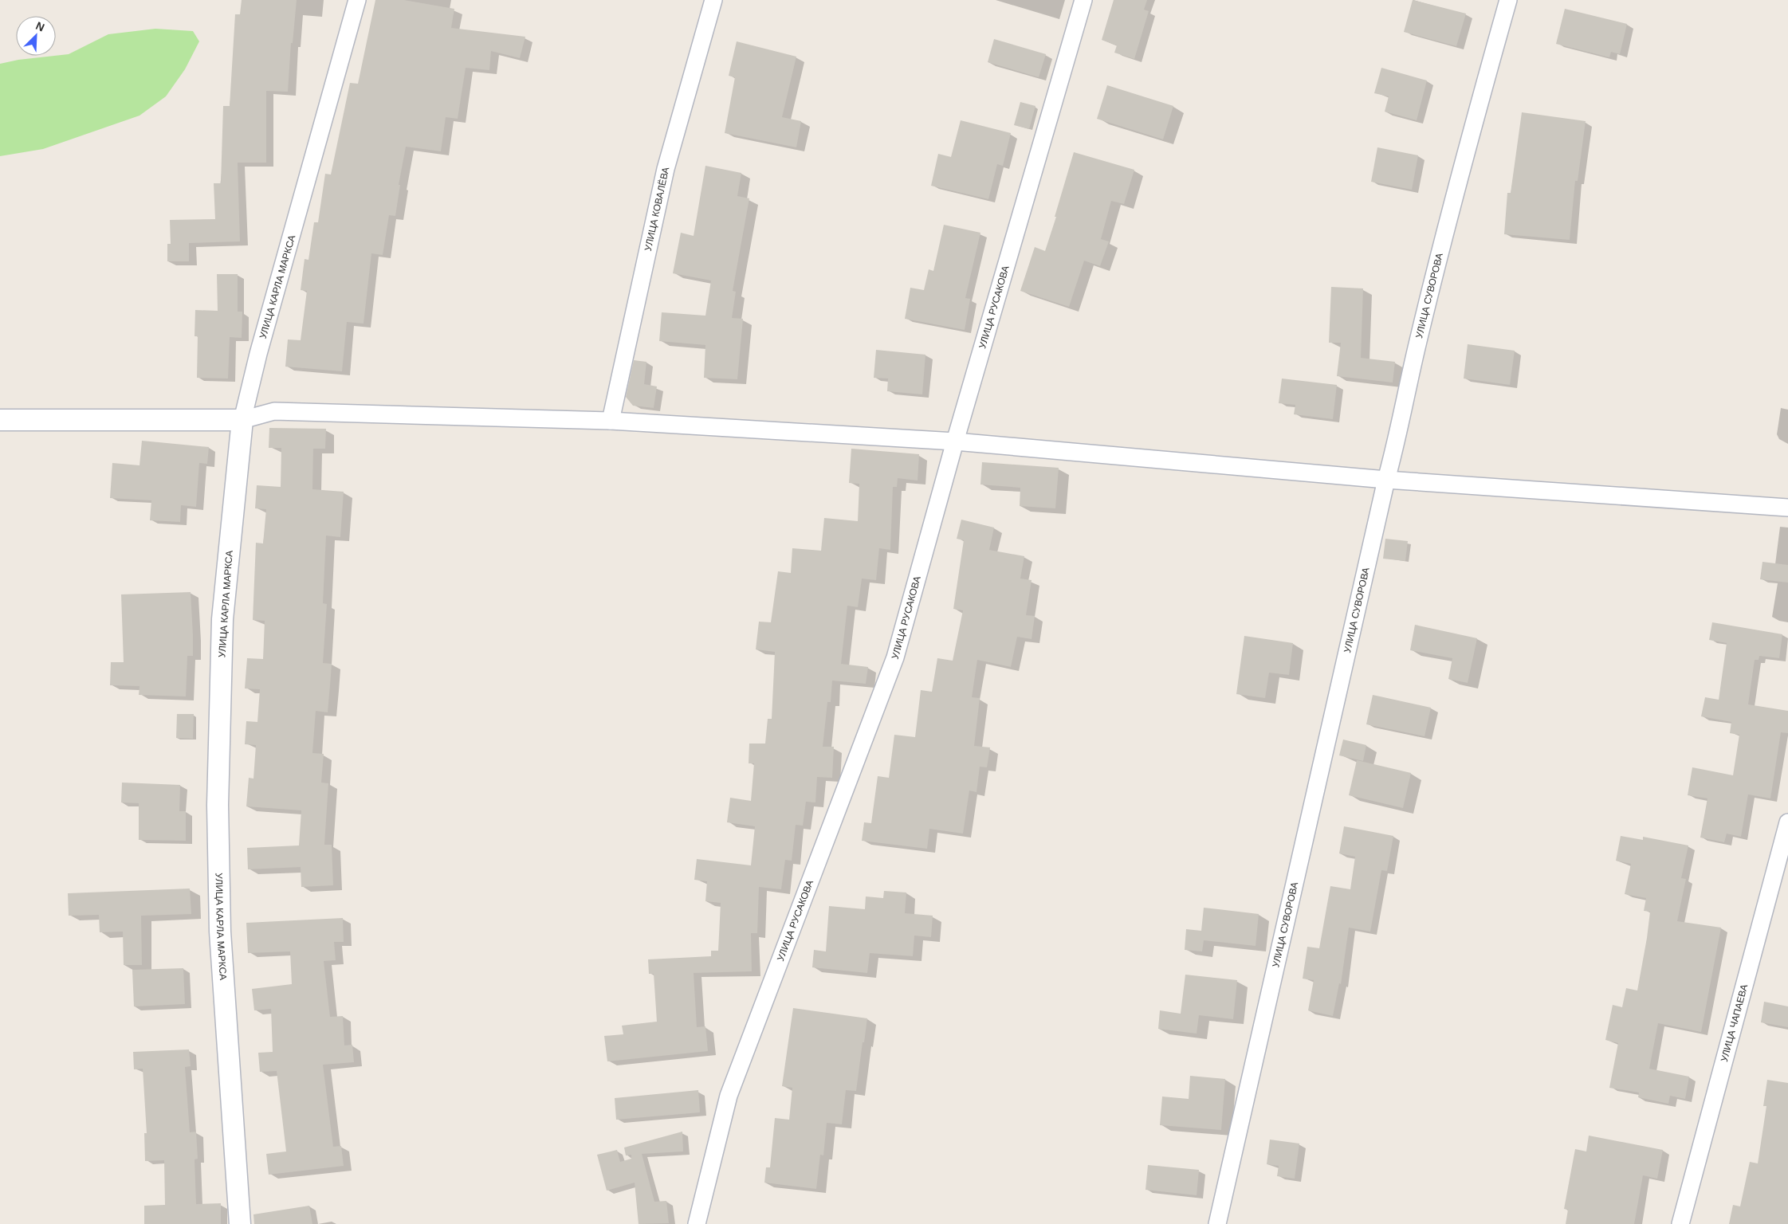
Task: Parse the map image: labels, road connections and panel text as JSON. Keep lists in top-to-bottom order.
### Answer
{
  "streets": {
    "street": [
      "УЛИЦА КОВАЛЁВА",
      "УЛИЦА КАРЛА МАРКСА",
      "УЛИЦА СУВОРОВА",
      "УЛИЦА РУСАКОВА",
      "УЛИЦА ЧАПАЕВА"
    ]
  },
  "north": "top right"
}
